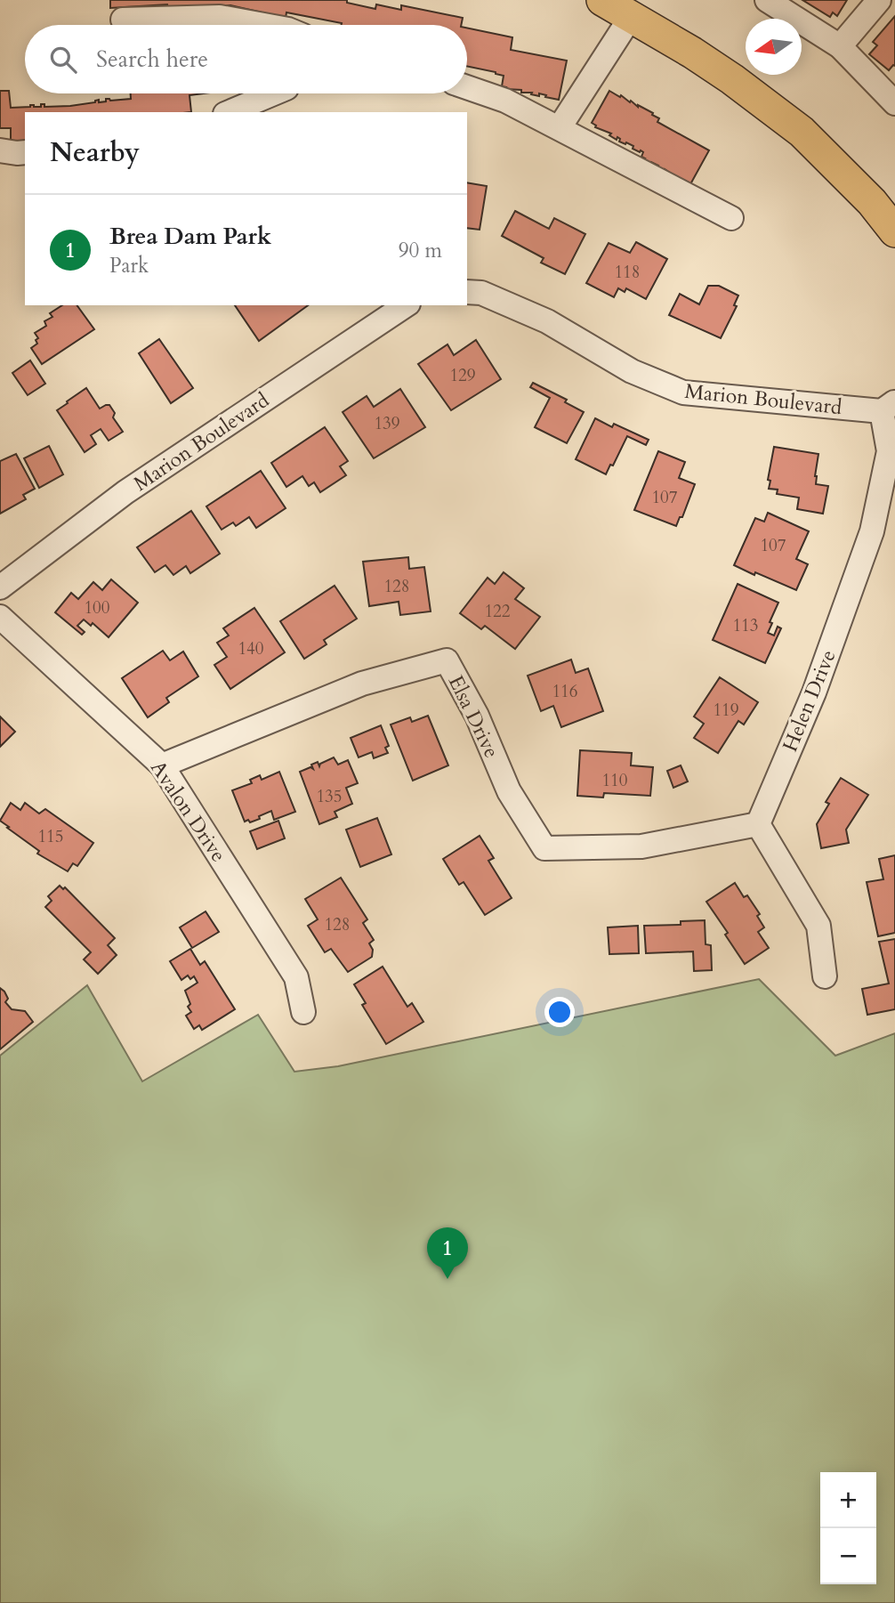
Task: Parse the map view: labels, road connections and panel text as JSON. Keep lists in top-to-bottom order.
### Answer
{
  "streets": {
    "street": [
      "Marion Boulevard",
      "Helen Drive",
      "Elsa Drive",
      "Avalon Drive"
    ]
  },
  "crossings": [
    ["Marion Boulevard", "Helen Drive"],
    ["Helen Drive", "Elsa Drive"],
    ["Elsa Drive", "Avalon Drive"]
  ],
  "house_numbers": [
    "118",
    "129",
    "139",
    "107",
    "107",
    "128",
    "100",
    "122",
    "113",
    "140",
    "116",
    "119",
    "110",
    "135",
    "115",
    "128"
  ],
  "north": "left",
  "page": {
    "search": "Search here",
    "heading": "Nearby",
    "list": [
      {
        "mark": "1",
        "name": "Brea Dam Park",
        "note": "Park",
        "value": "90 m"
      }
    ],
    "pins": "1",
    "map_buttons": ["+", "−"]
  }
}
